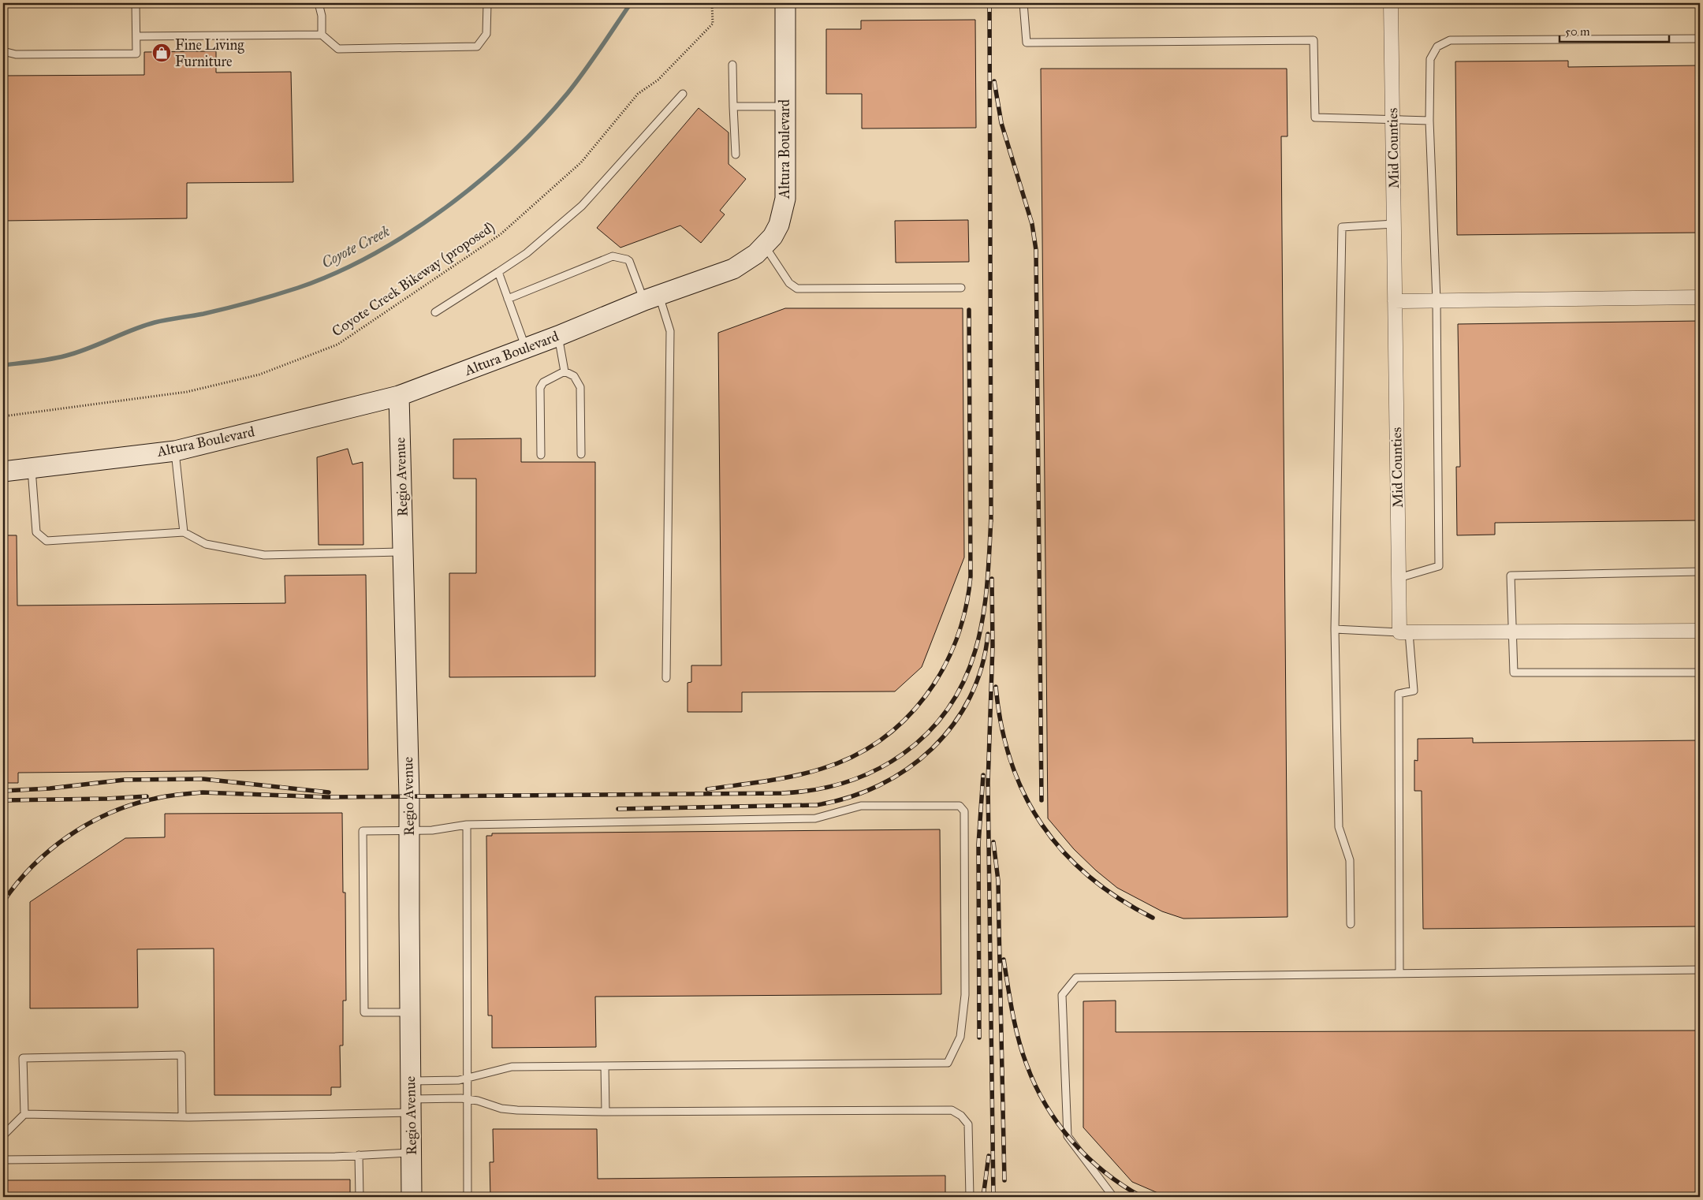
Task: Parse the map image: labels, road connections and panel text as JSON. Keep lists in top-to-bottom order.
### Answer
{
  "streets": {
    "street": ["Mid Counties", "Altura Boulevard", "Regio Avenue"],
    "path": ["Coyote Creek Bikeway (proposed)"]
  },
  "crossings": [
    ["Altura Boulevard", "Regio Avenue"]
  ],
  "water": ["Coyote Creek"],
  "places": {
    "shop": ["Fine Living Furniture"]
  },
  "scale_bar": "50 m"
}
